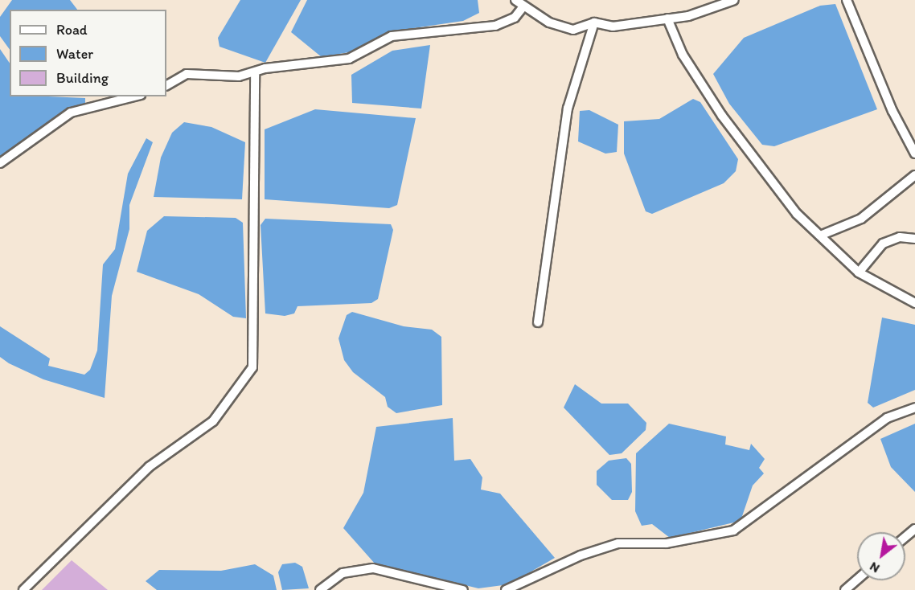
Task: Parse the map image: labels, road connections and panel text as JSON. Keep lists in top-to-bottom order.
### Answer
{
  "legend": ["Road", "Water", "Building"],
  "north": "bottom left"
}
